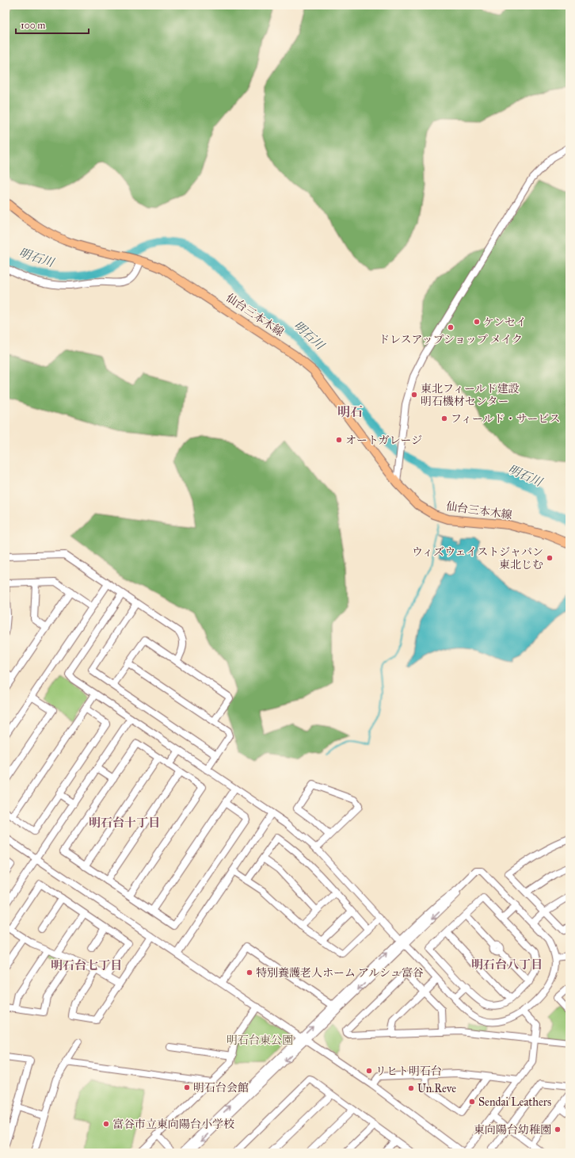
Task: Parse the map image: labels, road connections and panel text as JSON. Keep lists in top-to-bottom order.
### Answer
{
  "streets": {
    "main road": ["仙台三本木線"]
  },
  "districts": [
    "明石",
    "明石台十丁目",
    "明石台八丁目",
    "明石台七丁目"
  ],
  "water": ["明石川"],
  "parks": ["明石台東公園"],
  "places": [
    "ケンセイ",
    "ドレスアップショップ メイク",
    "東北フィールド建設 明石機材センター",
    "フィールド・サービス",
    "オートガレージ",
    "ウィズウェイストジャパン 東北じむ",
    "特別養護老人ホーム アルシュ富谷",
    "リヒト明石台",
    "明石台会館",
    "Un.Reve",
    "Sendai Leathers",
    "富谷市立東向陽台小学校",
    "東向陽台幼稚園"
  ],
  "scale_bar": "100 m"
}
